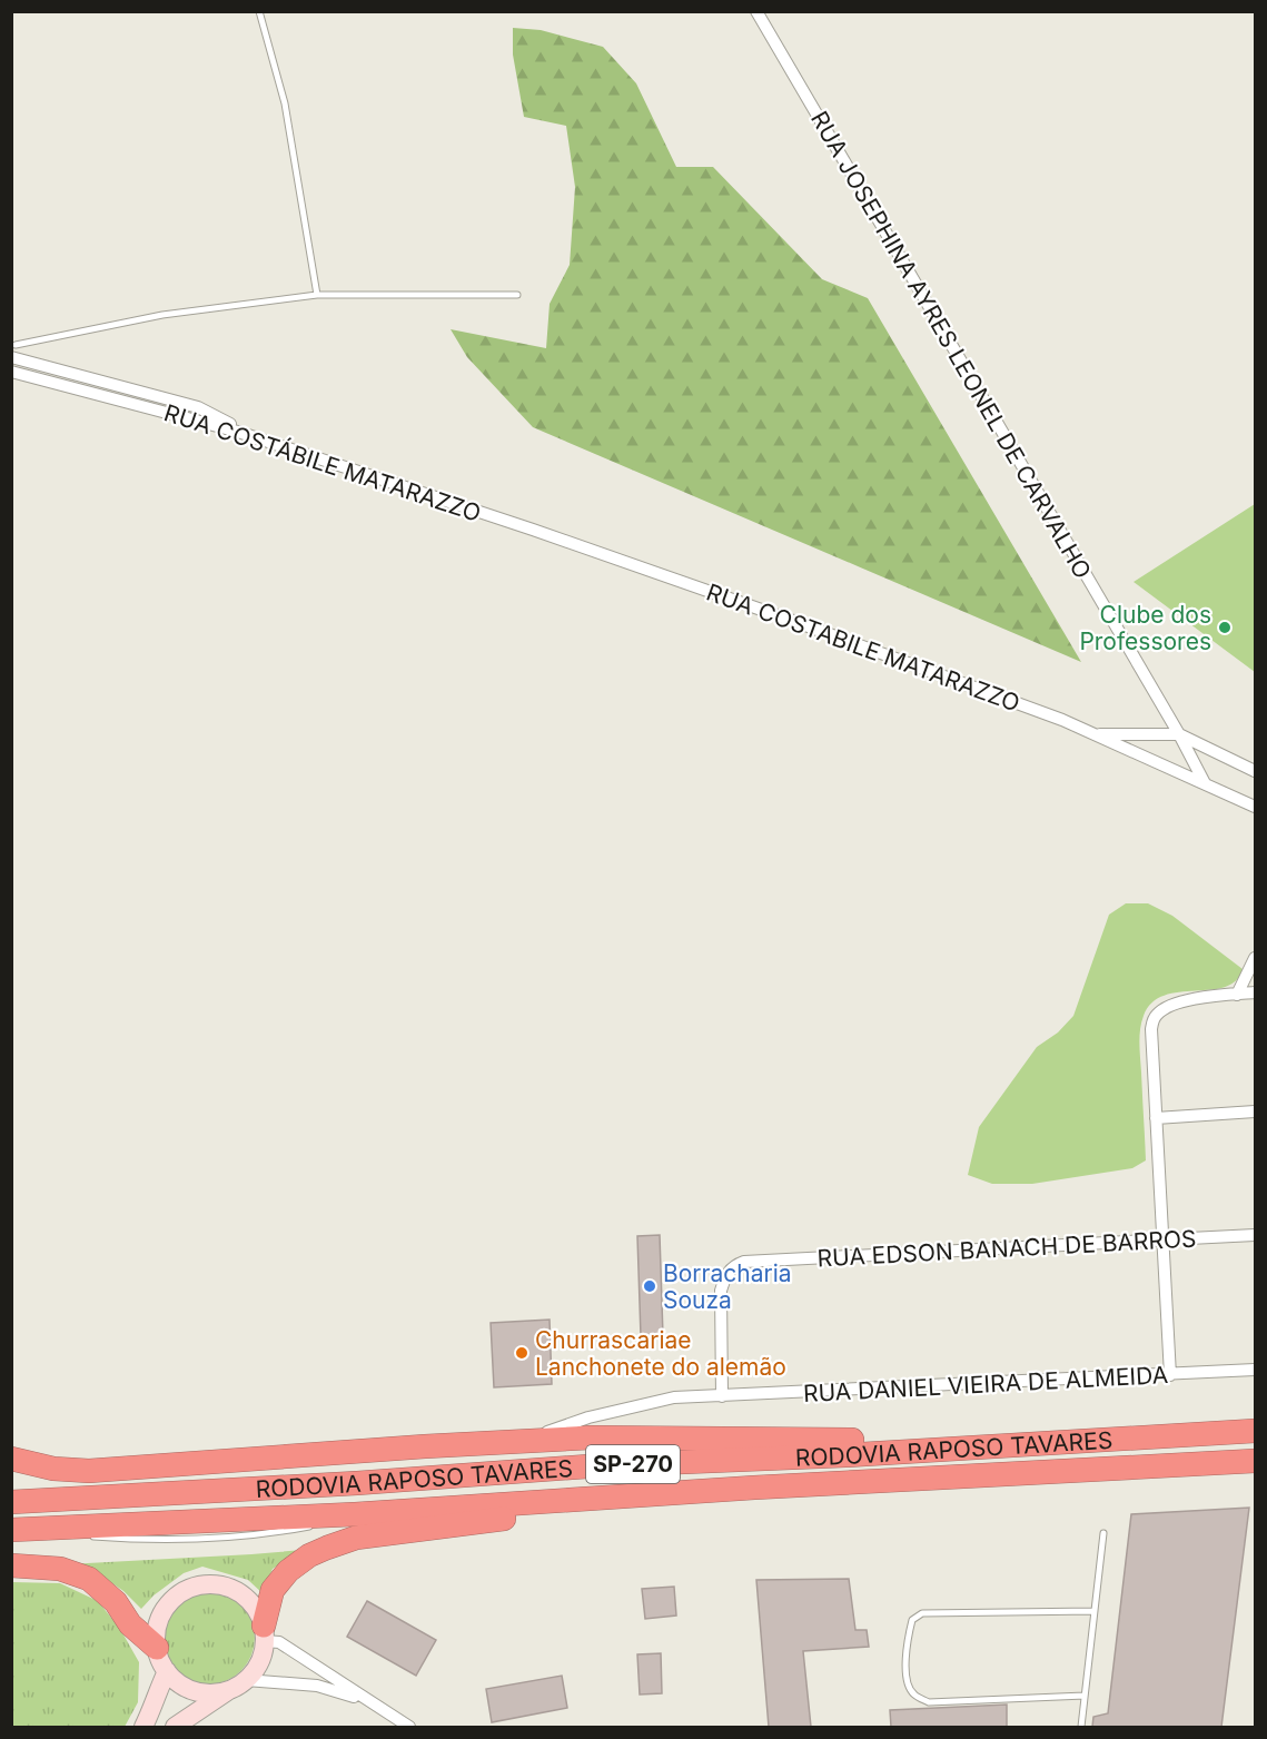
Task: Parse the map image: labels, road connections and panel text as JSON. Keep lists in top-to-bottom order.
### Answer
{
  "streets": {
    "highway": ["RODOVIA RAPOSO TAVARES", "SP-270"],
    "street": [
      "RUA JOSEPHINA AYRES LEONEL DE CARVALHO",
      "RUA COSTÁBILE MATARAZZO",
      "RUA COSTABILE MATARAZZO",
      "RUA EDSON BANACH DE BARROS",
      "RUA DANIEL VIEIRA DE ALMEIDA"
    ]
  },
  "crossings": [
    ["RUA JOSEPHINA AYRES LEONEL DE CARVALHO", "RUA COSTABILE MATARAZZO"],
    ["RUA COSTÁBILE MATARAZZO", "RUA COSTABILE MATARAZZO"],
    ["RUA EDSON BANACH DE BARROS", "RUA DANIEL VIEIRA DE ALMEIDA"]
  ],
  "places": ["Clube dos Professores", "Borracharia Souza", "Churrascariae Lanchonete do alemão"]
}
